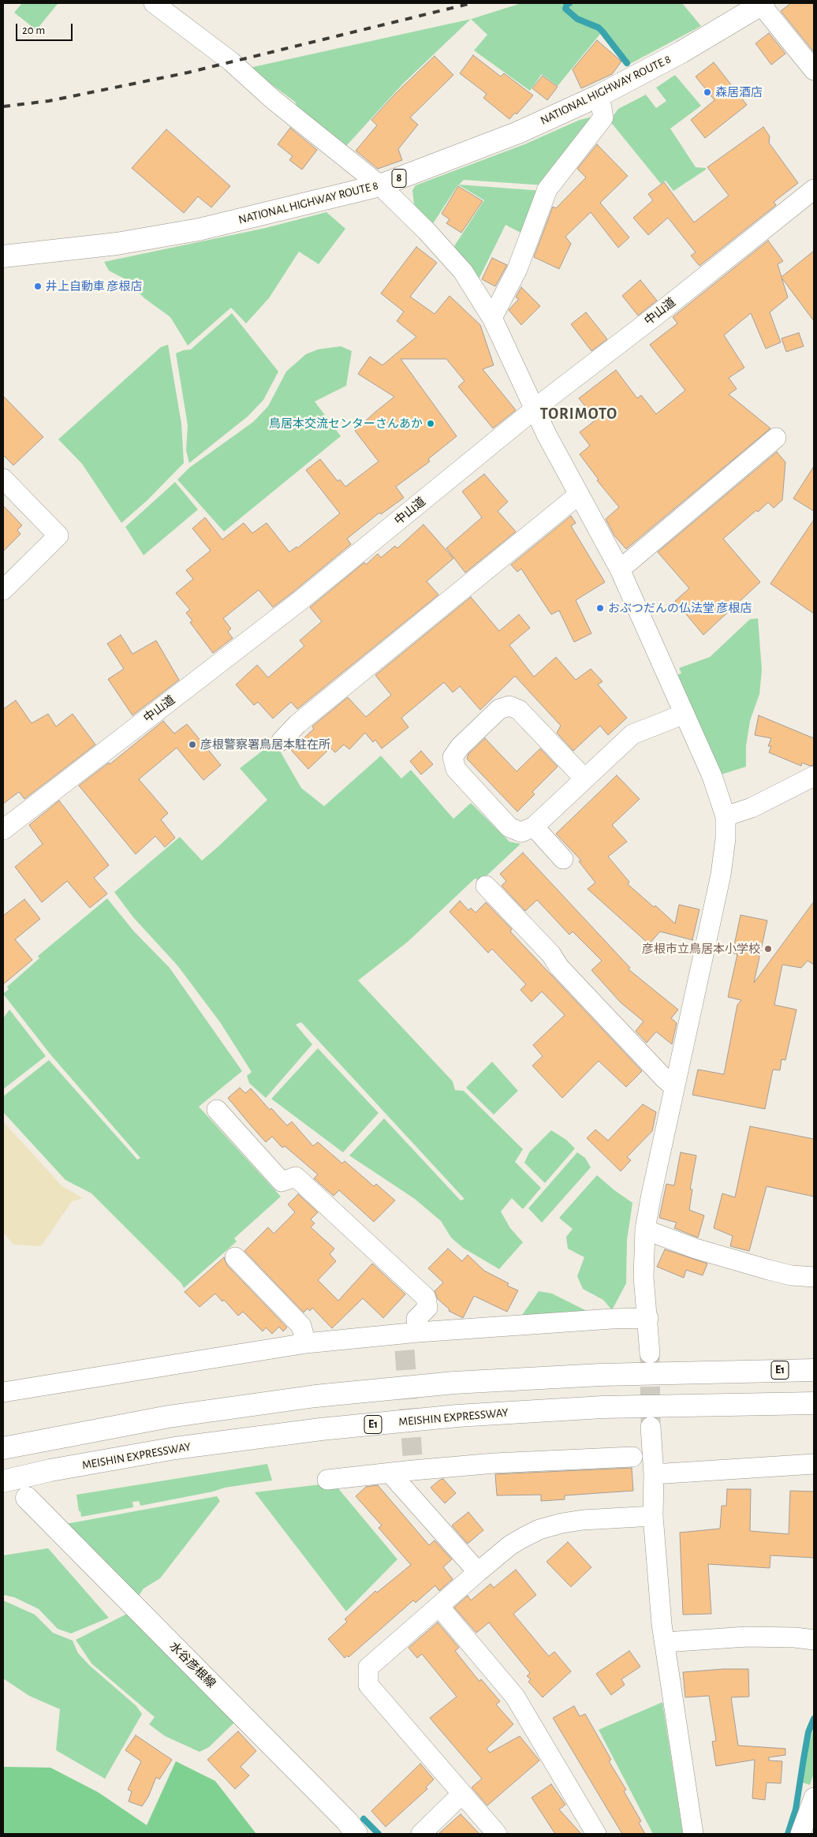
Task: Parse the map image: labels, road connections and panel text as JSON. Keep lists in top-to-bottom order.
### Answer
{
  "streets": {
    "main road": [
      "NATIONAL HIGHWAY ROUTE 8",
      "8",
      "E1",
      "MEISHIN EXPRESSWAY",
      "水谷彦根線"
    ],
    "street": ["中山道"]
  },
  "districts": ["TORIMOTO"],
  "places": [
    "森居酒店",
    "井上自動車 彦根店",
    "鳥居本交流センターさんあか",
    "おぶつだんの仏法堂 彦根店",
    "彦根警察署鳥居本駐在所",
    "彦根市立鳥居本小学校"
  ],
  "scale_bar": "20 m"
}
